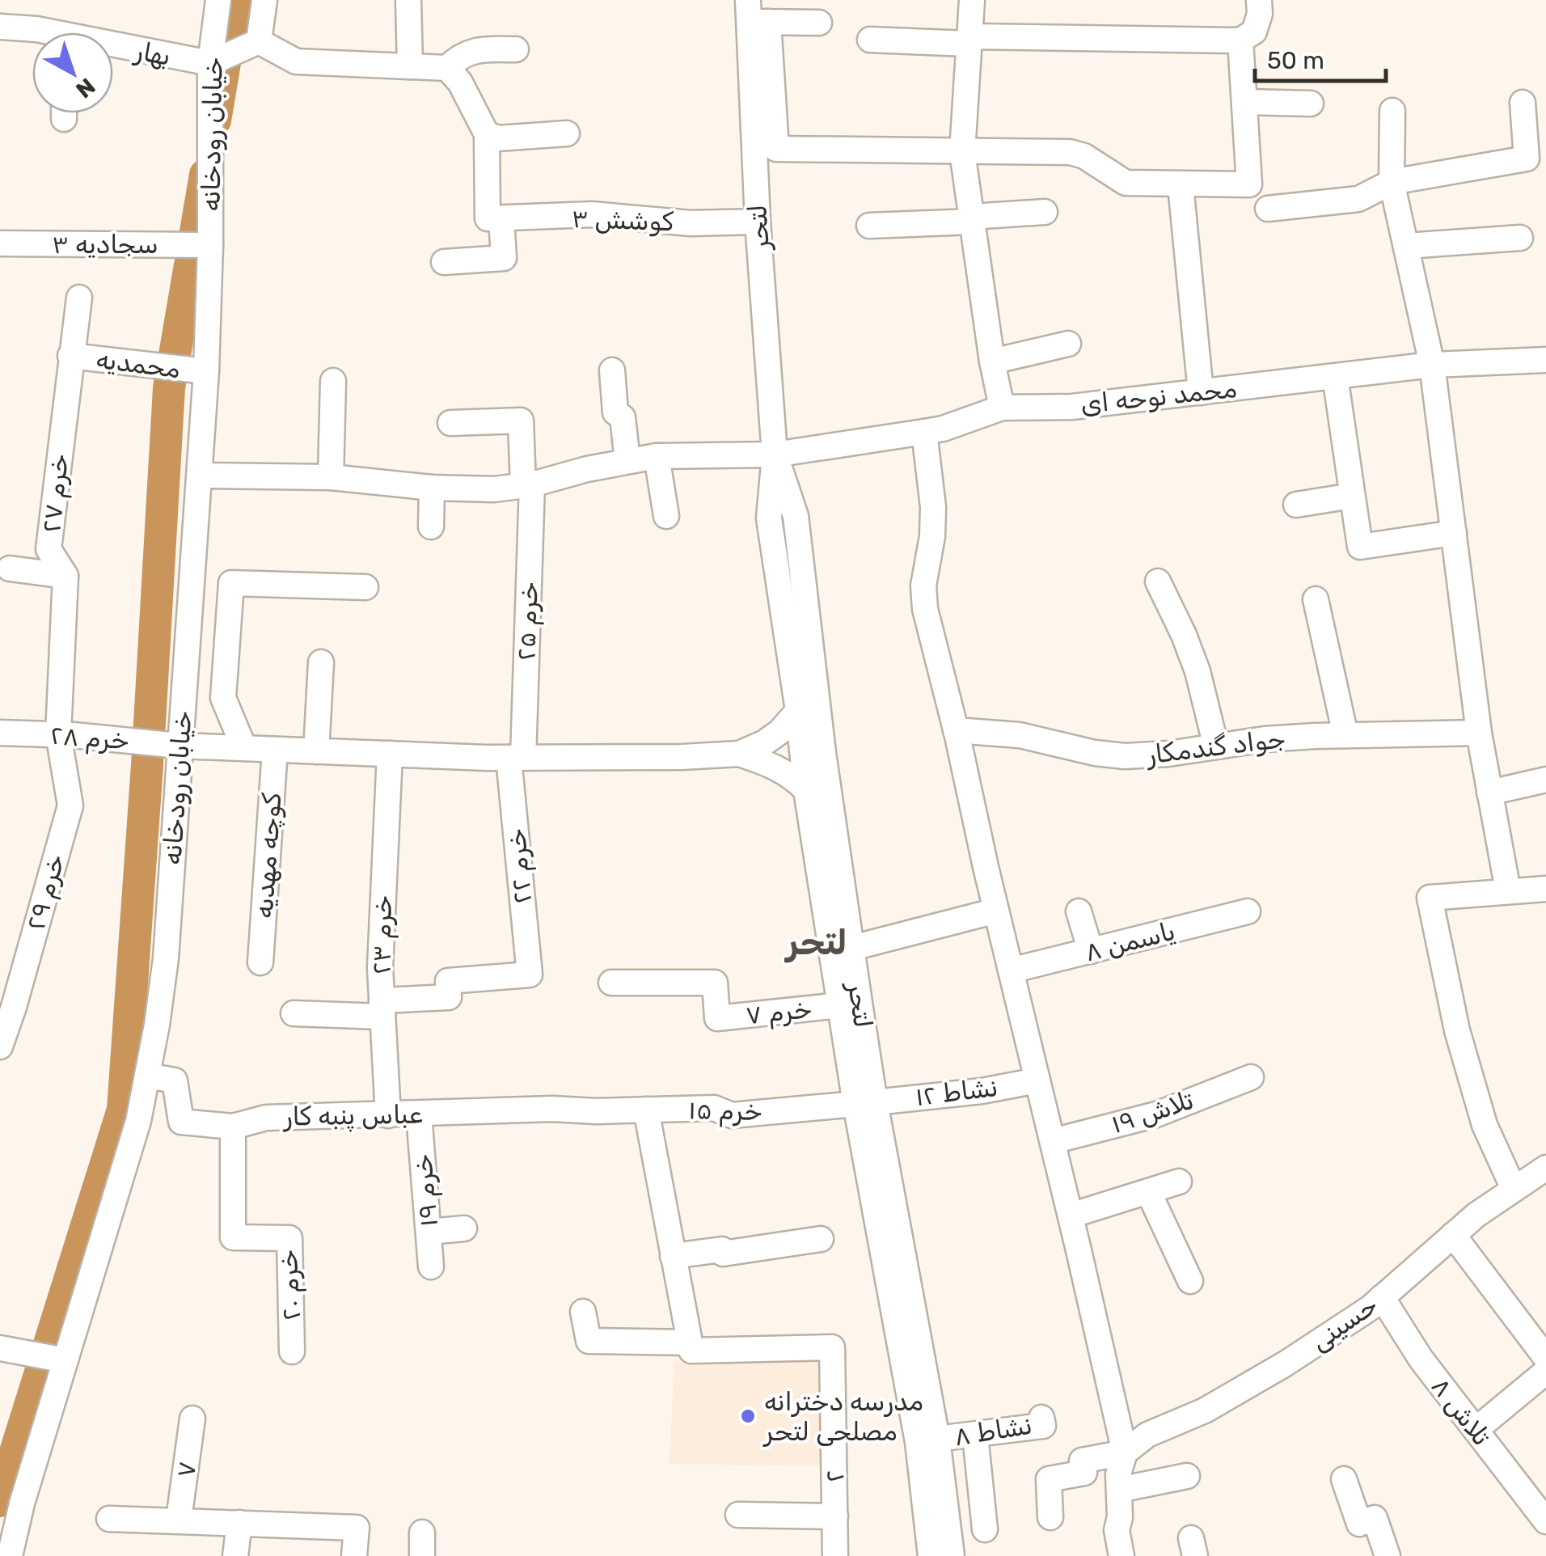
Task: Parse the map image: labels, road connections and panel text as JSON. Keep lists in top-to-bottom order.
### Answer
{
  "streets": {
    "street": [
      "بهار",
      "خیابان رودخانه",
      "کوشش ۳",
      "لتحر",
      "سجادیه ۳",
      "محمدیه",
      "محمد نوحه ای",
      "خرم ۲۷",
      "خرم ۲۵",
      "خرم ۲۸",
      "جواد گندمکار",
      "کوچه مهدیه",
      "خرم ۲۲",
      "خرم ۲۹",
      "خرم ۲۳",
      "یاسمن ۸",
      "خرم ۷",
      "نشاط ۱۲",
      "خرم ۱۵",
      "تلاش ۱۹",
      "عباس پنبه کار",
      "خرم ۱۹",
      "خرم ۲۰",
      "حسینی",
      "تلاش ۸",
      "نشاط ۸",
      "۷",
      "۲"
    ]
  },
  "crossings": [
    ["بهار", "خیابان رودخانه"],
    ["خیابان رودخانه", "سجادیه ۳"],
    ["خیابان رودخانه", "محمدیه"],
    ["خیابان رودخانه", "محمد نوحه ای"],
    ["خیابان رودخانه", "خرم ۲۸"],
    ["خیابان رودخانه", "عباس پنبه کار"],
    ["کوشش ۳", "لتحر"],
    ["لتحر", "محمد نوحه ای"],
    ["لتحر", "خرم ۷"],
    ["لتحر", "نشاط ۱۲"],
    ["لتحر", "خرم ۱۵"],
    ["لتحر", "نشاط ۸"],
    ["محمدیه", "خرم ۲۷"],
    ["محمد نوحه ای", "خرم ۲۵"],
    ["خرم ۲۷", "خرم ۲۸"],
    ["خرم ۲۷", "خرم ۲۹"],
    ["خرم ۲۵", "خرم ۲۸"],
    ["خرم ۲۵", "خرم ۲۲"],
    ["خرم ۲۸", "کوچه مهدیه"],
    ["خرم ۲۸", "خرم ۲۲"],
    ["خرم ۲۸", "خرم ۲۹"],
    ["خرم ۲۸", "خرم ۲۳"],
    ["خرم ۲۲", "خرم ۲۳"],
    ["خرم ۲۳", "عباس پنبه کار"],
    ["نشاط ۱۲", "خرم ۱۵"],
    ["خرم ۱۵", "عباس پنبه کار"],
    ["عباس پنبه کار", "خرم ۱۹"],
    ["عباس پنبه کار", "خرم ۲۰"],
    ["حسینی", "تلاش ۸"]
  ],
  "districts": ["لتحر"],
  "places": ["مدرسه دخترانه مصلحی لتحر"],
  "scale_bar": "50 m",
  "north": "bottom right"
}
